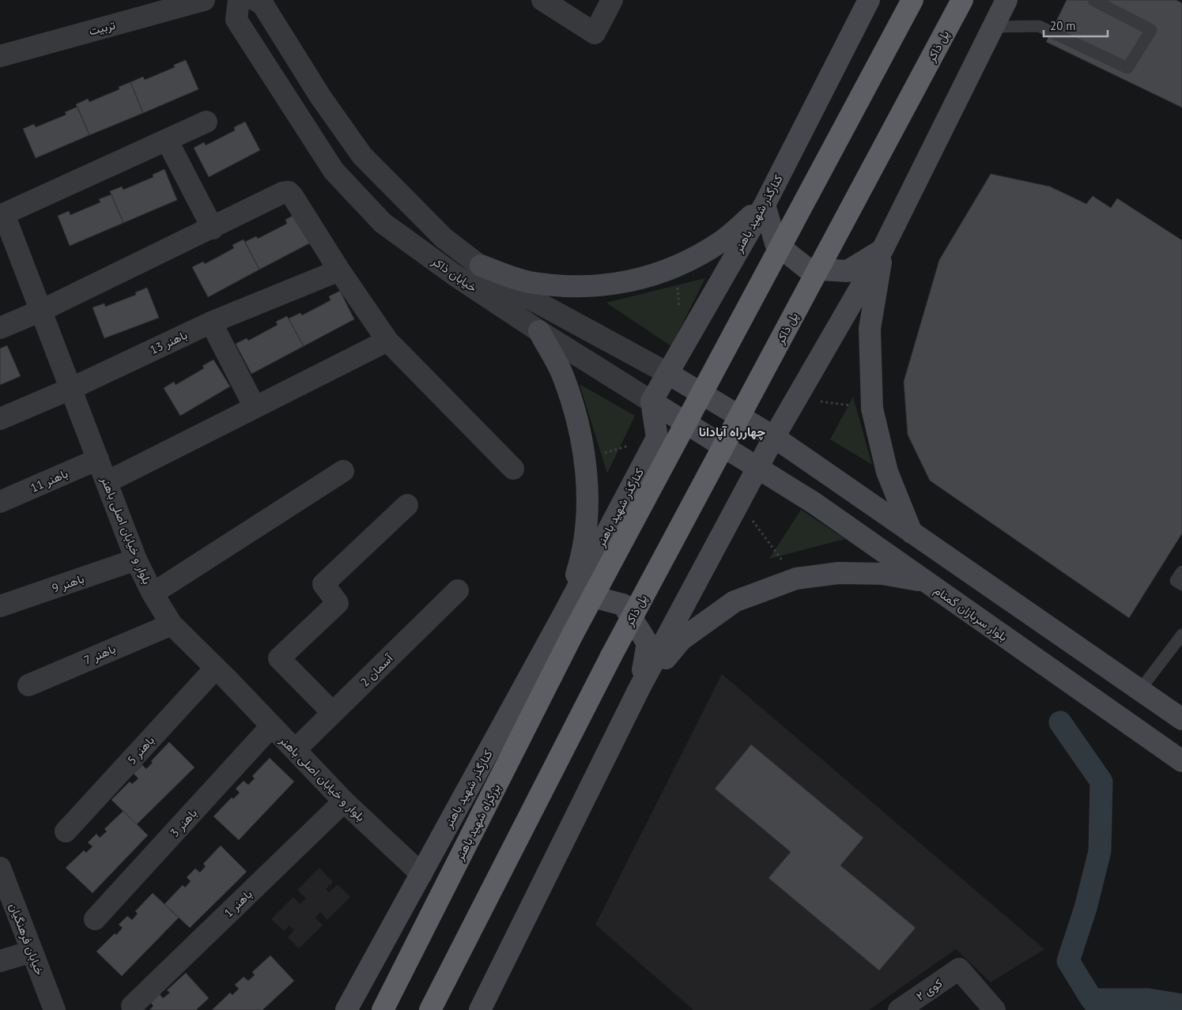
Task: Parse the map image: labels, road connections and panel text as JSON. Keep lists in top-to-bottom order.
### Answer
{
  "streets": {
    "highway": ["پل ذاکر", "بزرگراه شهید باهنر"],
    "main road": ["کنارگذر شهید باهنر", "خیابان ذاکر", "بلوار سربازان گمنام"],
    "street": [
      "تربیت",
      "باهنر 13",
      "باهنر 11",
      "بلوار و خیابان اصلی باهنر",
      "باهنر 9",
      "باهنر 7",
      "آسمان 2",
      "باهنر 5",
      "باهنر 3",
      "باهنر 1",
      "خیابان فرهنگیان",
      "کوی ۲"
    ]
  },
  "crossings": [
    ["کنارگذر شهید باهنر", "خیابان ذاکر"],
    ["کنارگذر شهید باهنر", "بلوار و خیابان اصلی باهنر"],
    ["خیابان ذاکر", "بلوار سربازان گمنام"],
    ["باهنر 13", "بلوار و خیابان اصلی باهنر"],
    ["باهنر 11", "بلوار و خیابان اصلی باهنر"],
    ["بلوار و خیابان اصلی باهنر", "باهنر 9"],
    ["بلوار و خیابان اصلی باهنر", "باهنر 7"],
    ["بلوار و خیابان اصلی باهنر", "آسمان 2"],
    ["بلوار و خیابان اصلی باهنر", "باهنر 5"],
    ["بلوار و خیابان اصلی باهنر", "باهنر 3"],
    ["بلوار و خیابان اصلی باهنر", "باهنر 1"]
  ],
  "districts": ["چهارراه آپادانا"],
  "scale_bar": "20 m"
}
